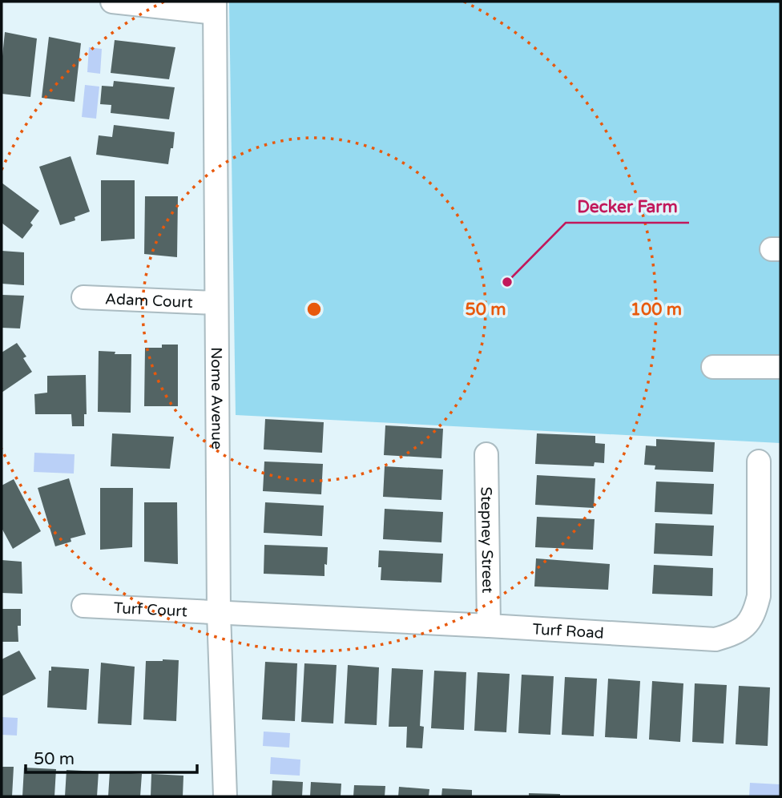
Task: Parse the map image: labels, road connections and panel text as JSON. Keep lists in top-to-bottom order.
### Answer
{
  "streets": {
    "street": [
      "Adam Court",
      "Nome Avenue",
      "Stepney Street",
      "Turf Court",
      "Turf Road"
    ]
  },
  "crossings": [
    ["Adam Court", "Nome Avenue"],
    ["Nome Avenue", "Turf Court"],
    ["Nome Avenue", "Turf Road"],
    ["Stepney Street", "Turf Road"],
    ["Turf Court", "Turf Road"]
  ],
  "places": ["Decker Farm"],
  "scale_bar": "50 m",
  "rings": ["50 m", "100 m"]
}
